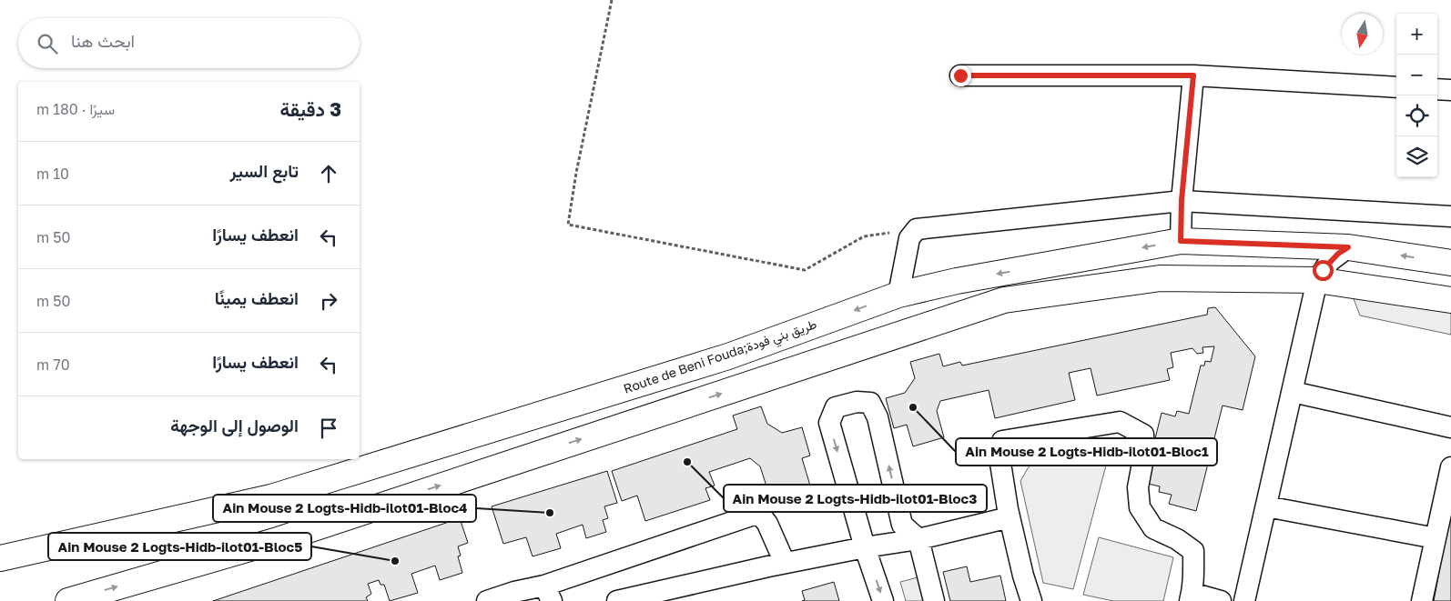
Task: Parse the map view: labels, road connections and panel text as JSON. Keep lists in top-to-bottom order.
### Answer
{
  "streets": {
    "main road": ["Route de Beni Fouda;طريق بني فودة"]
  },
  "places": [
    "Ain Mouse 2 Logts-Hidb-ilot01-Bloc1",
    "Ain Mouse 2 Logts-Hidb-ilot01-Bloc3",
    "Ain Mouse 2 Logts-Hidb-ilot01-Bloc4",
    "Ain Mouse 2 Logts-Hidb-ilot01-Bloc5"
  ],
  "north": "bottom",
  "page": {
    "map_buttons": ["+", "−"],
    "search": "ابحث هنا",
    "heading": ["3 دقيقة", "سيرًا · 180 m"],
    "list": [
      ["تابع السير", "10 m"],
      ["انعطف يسارًا", "50 m"],
      ["انعطف يمينًا", "50 m"],
      ["انعطف يسارًا", "70 m"],
      "الوصول إلى الوجهة"
    ]
  }
}
